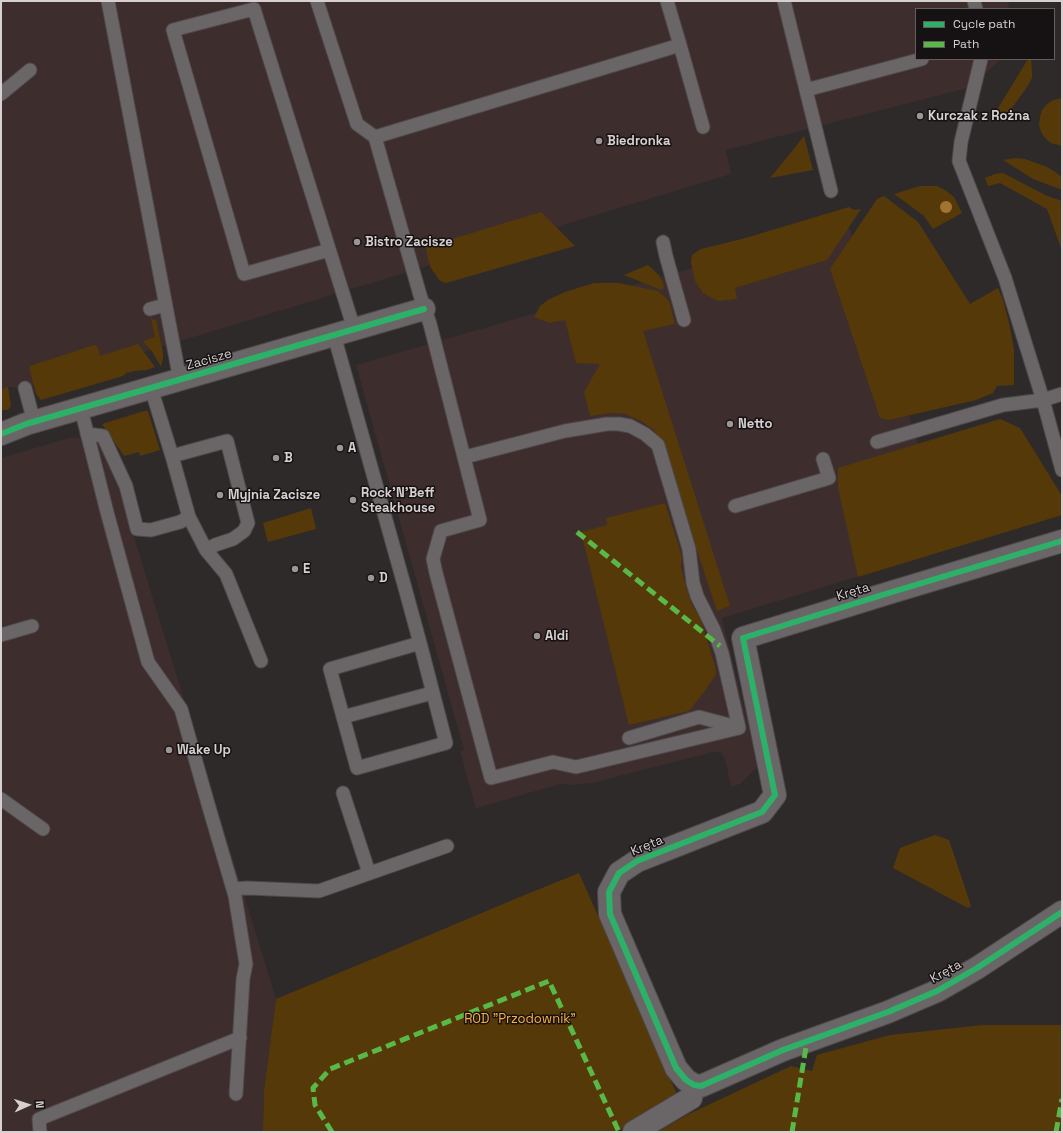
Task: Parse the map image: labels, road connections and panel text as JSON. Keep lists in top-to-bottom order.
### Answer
{
  "streets": {
    "street": ["Zacisze", "Kręta"]
  },
  "parks": ["ROD \"Przodownik\""],
  "places": [
    "Kurczak z Rożna",
    "Biedronka",
    "Bistro Zacisze",
    "Netto",
    "A",
    "B",
    "Myjnia Zacisze",
    "Rock'N'Beff Steakhouse",
    "E",
    "D",
    "Aldi",
    "Wake Up"
  ],
  "legend": ["Cycle path", "Path"],
  "north": "right"
}
